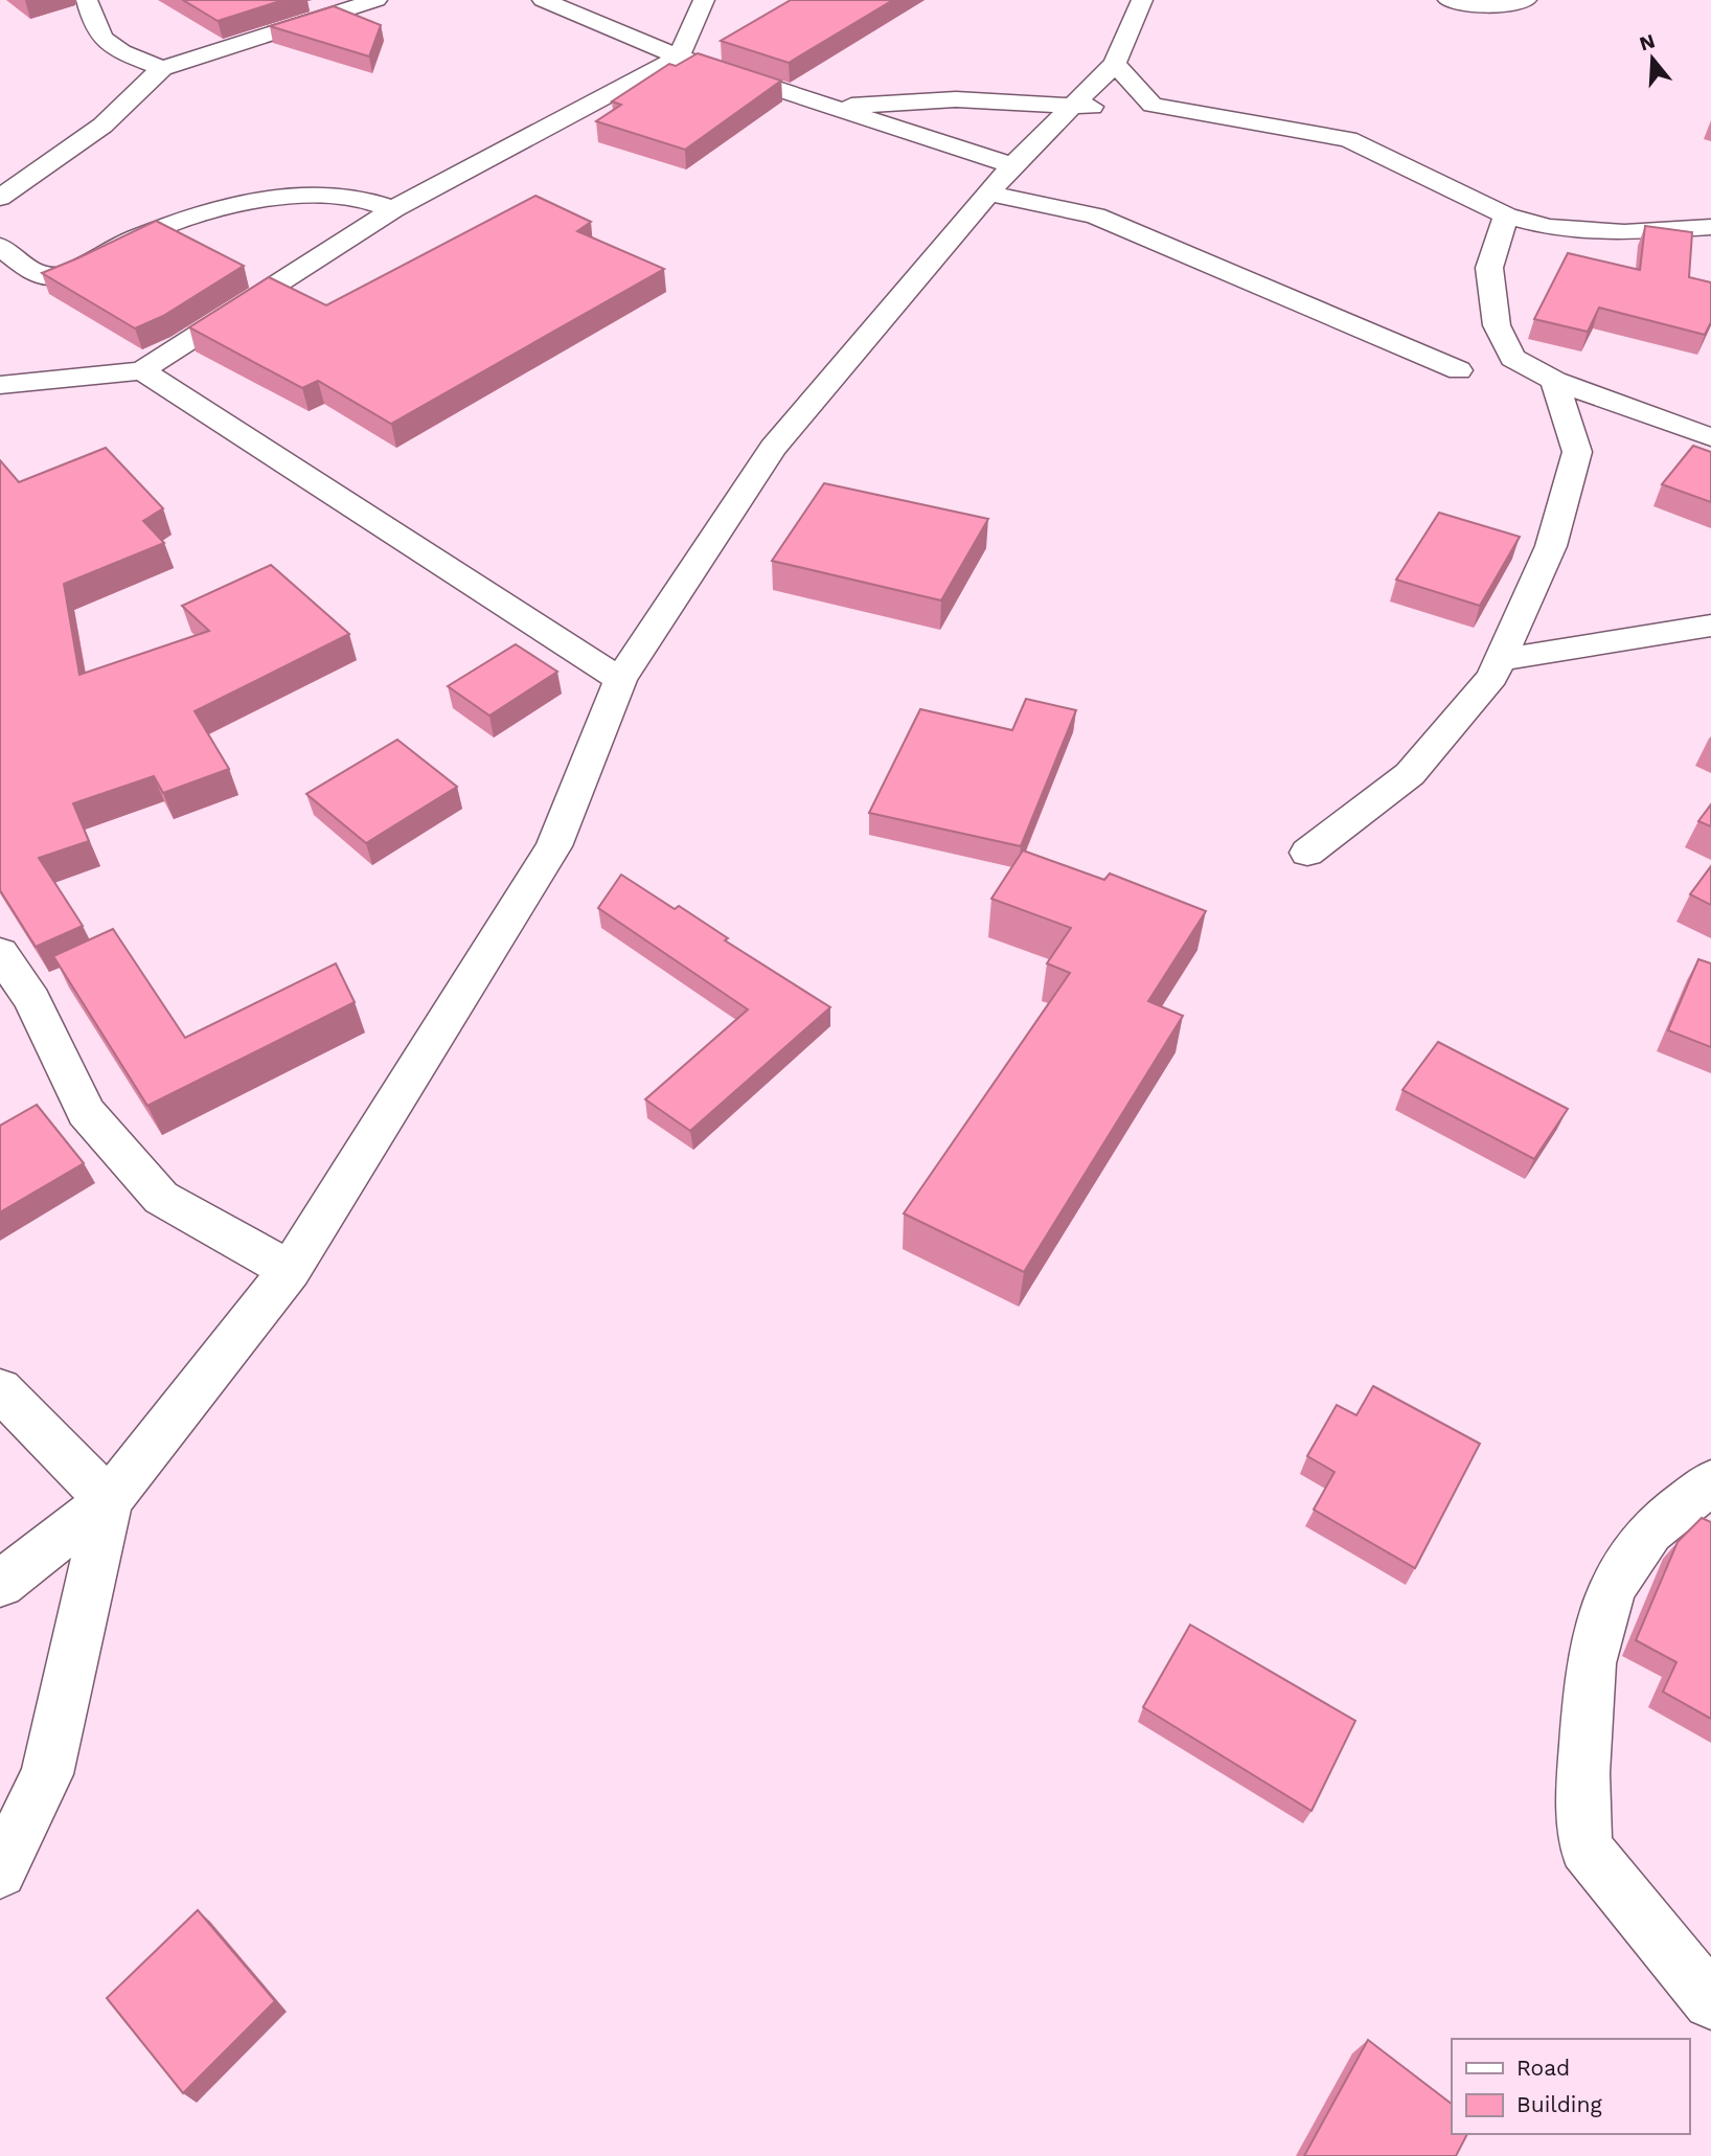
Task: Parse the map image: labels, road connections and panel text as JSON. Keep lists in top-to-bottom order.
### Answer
{
  "legend": ["Road", "Building"],
  "north": "top"
}
